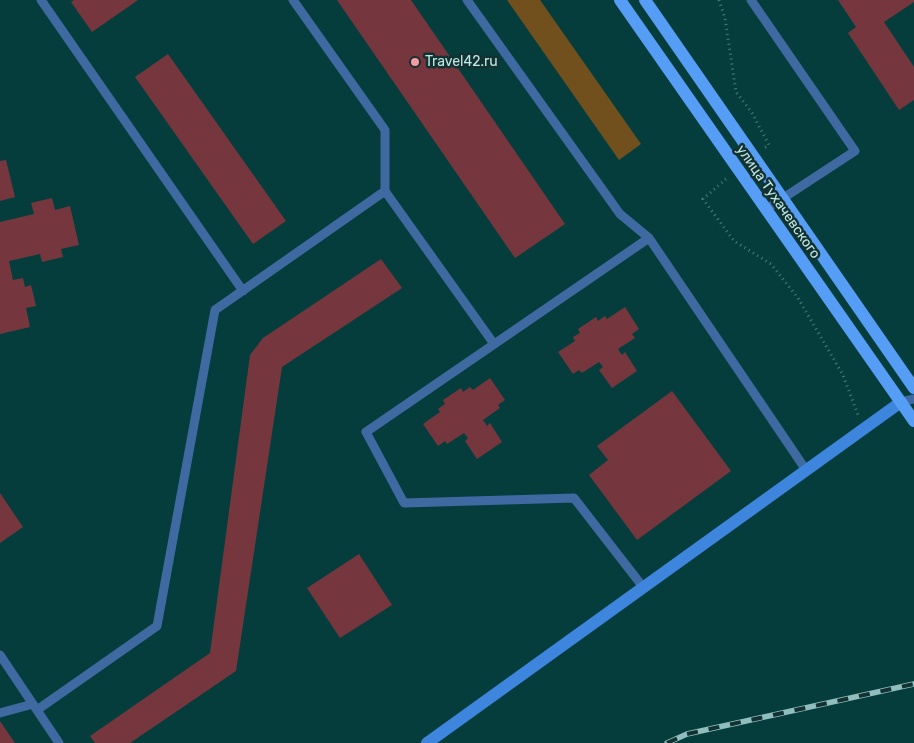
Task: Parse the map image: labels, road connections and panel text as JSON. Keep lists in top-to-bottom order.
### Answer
{
  "streets": {
    "main road": ["улица Тухачевского"]
  },
  "places": ["Travel42.ru"]
}
